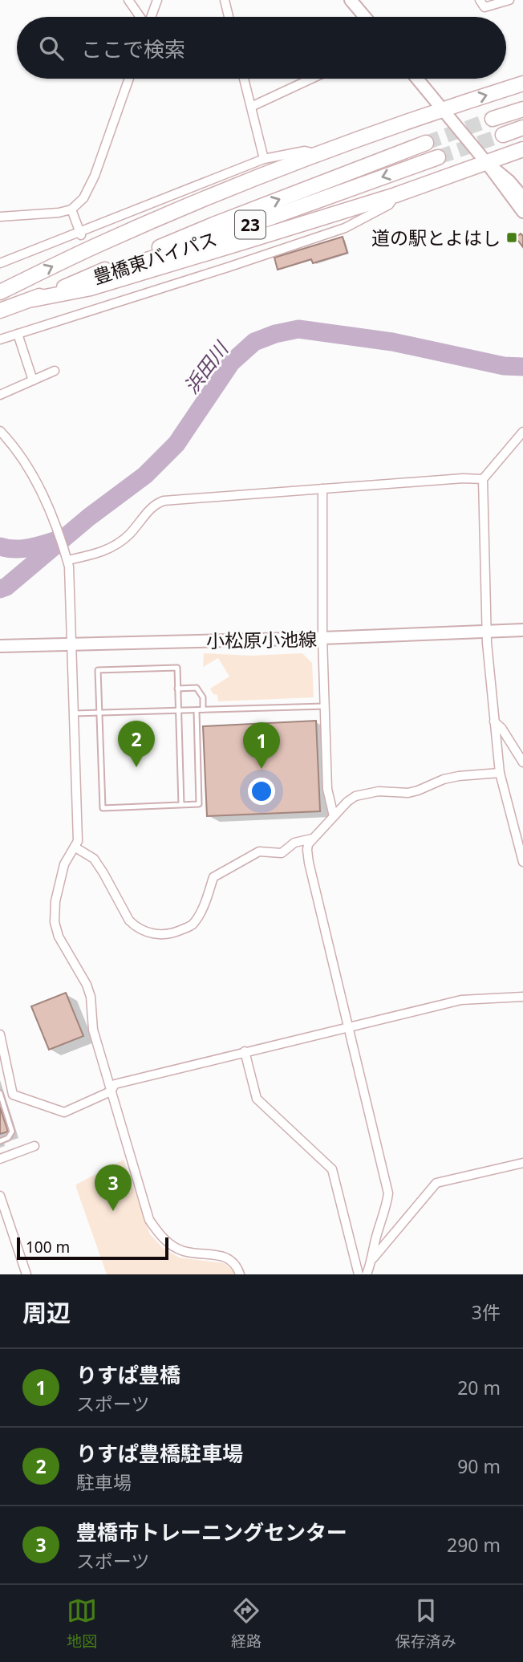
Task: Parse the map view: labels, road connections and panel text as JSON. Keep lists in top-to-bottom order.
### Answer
{
  "streets": {
    "highway": ["23", "豊橋東バイパス"],
    "main road": ["小松原小池線"]
  },
  "crossings": [
    ["23", "豊橋東バイパス"]
  ],
  "water": ["浜田川"],
  "places": {
    "transit": ["道の駅とよはし"]
  },
  "scale_bar": "100 m",
  "page": {
    "search": "ここで検索",
    "pins": ["2", "1", "3"],
    "scale": "100 m",
    "heading": ["周辺", "3件"],
    "list": [
      {
        "mark": "1",
        "name": "りすぱ豊橋",
        "note": "スポーツ",
        "value": "20 m"
      },
      {
        "mark": "2",
        "name": "りすぱ豊橋駐車場",
        "note": "駐車場",
        "value": "90 m"
      },
      {
        "mark": "3",
        "name": "豊橋市トレーニングセンター",
        "note": "スポーツ",
        "value": "290 m"
      }
    ],
    "nav": ["地図", "経路", "保存済み"]
  }
}
